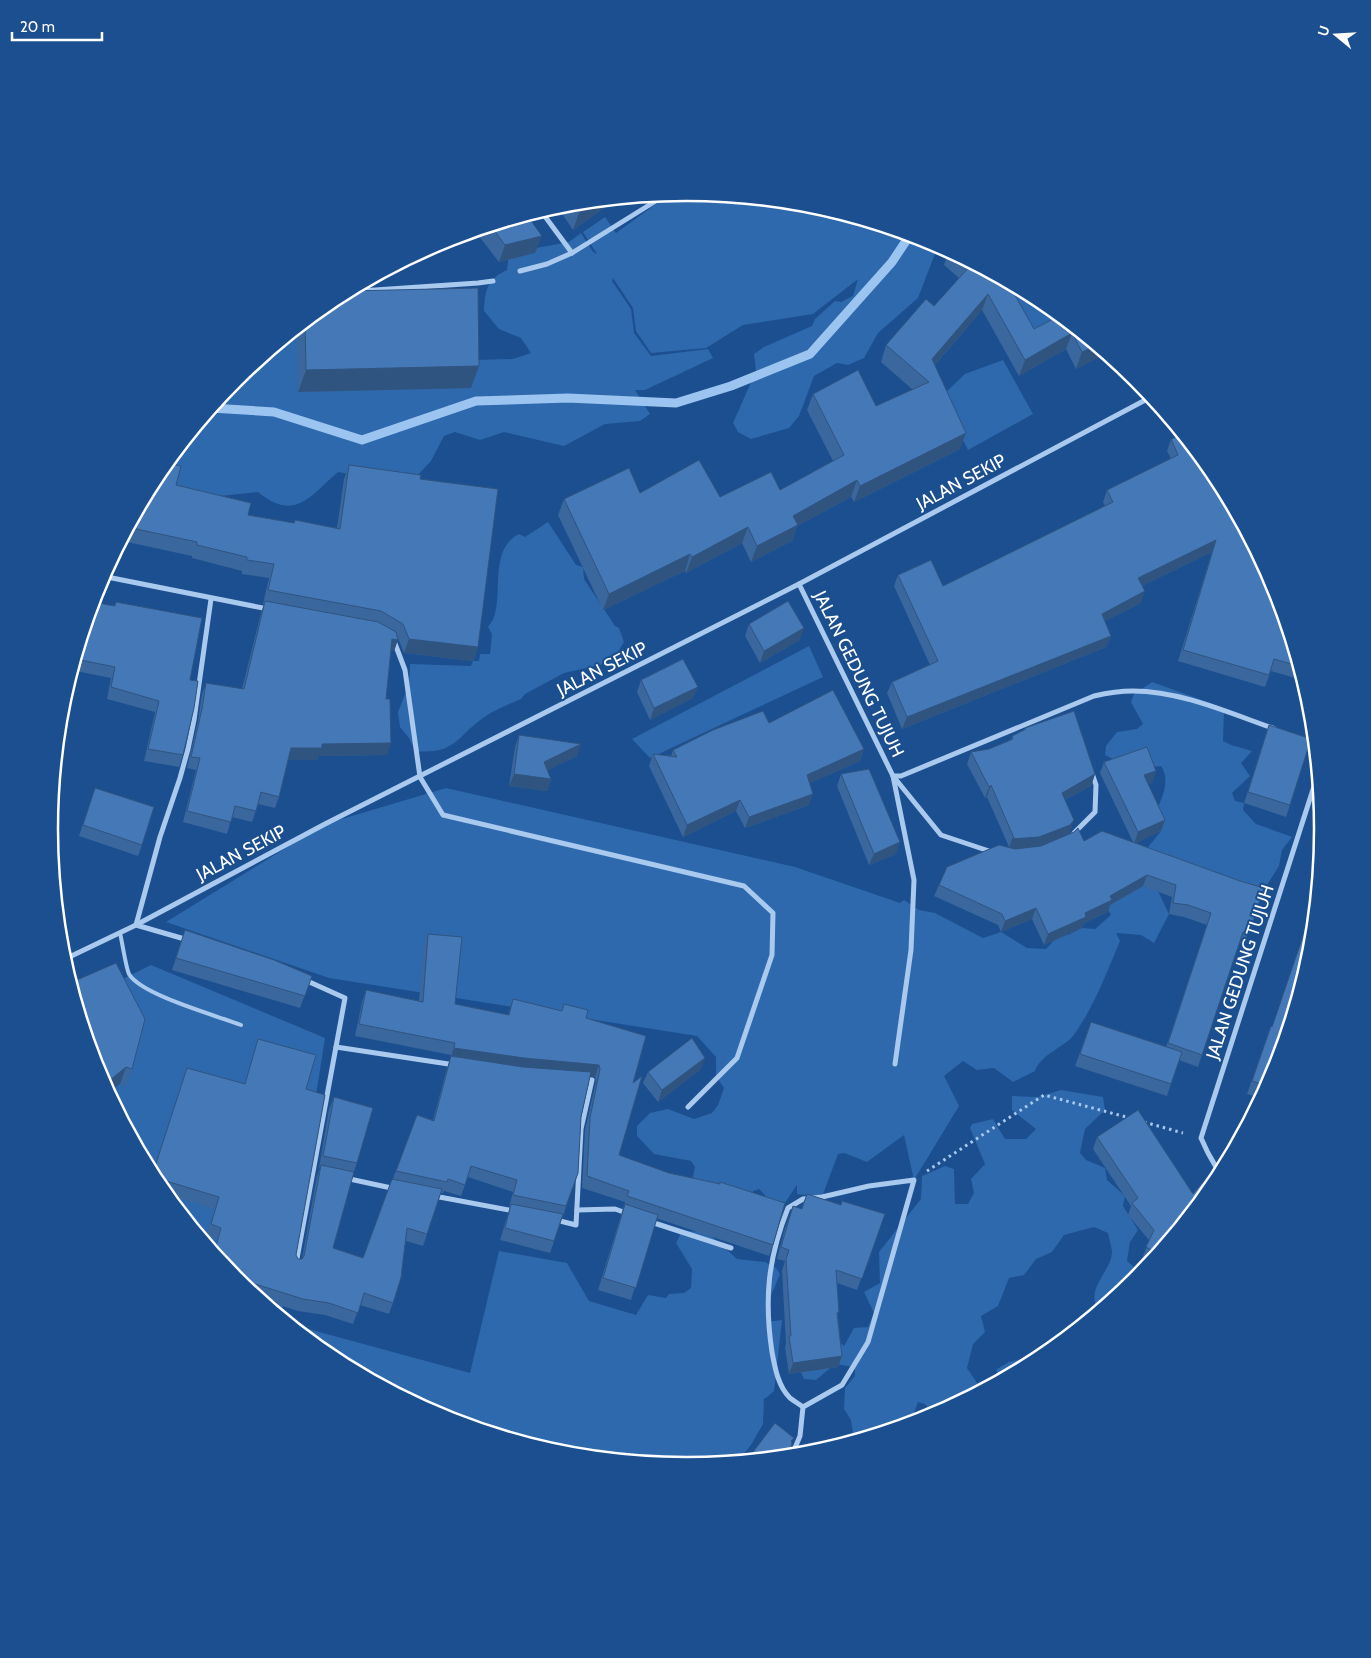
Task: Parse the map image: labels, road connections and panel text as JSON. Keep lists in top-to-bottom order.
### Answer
{
  "streets": {
    "street": ["JALAN SEKIP", "JALAN GEDUNG TUJUH"]
  },
  "crossings": [
    ["JALAN SEKIP", "JALAN GEDUNG TUJUH"]
  ],
  "scale_bar": "20 m",
  "north": "left"
}
